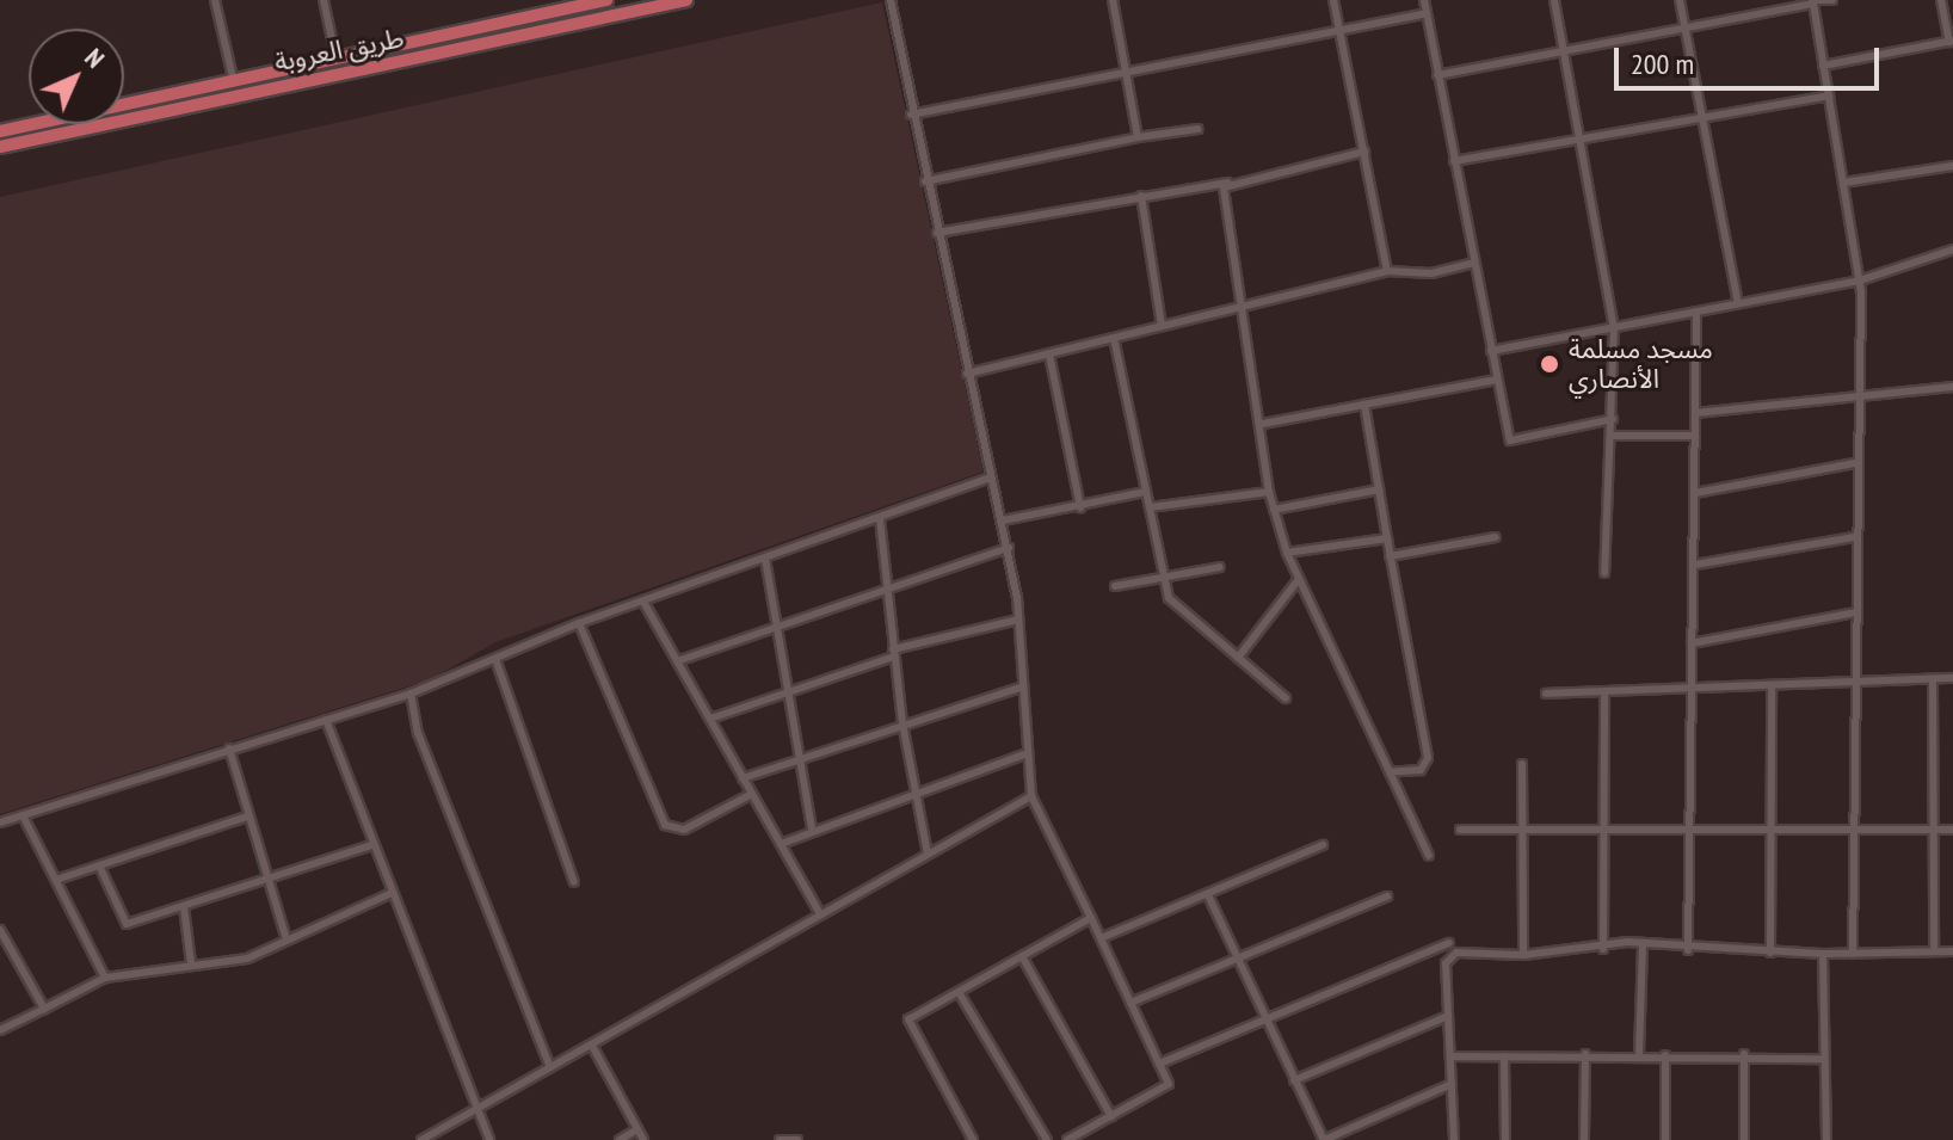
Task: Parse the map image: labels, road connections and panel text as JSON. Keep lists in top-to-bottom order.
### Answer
{
  "streets": {
    "main road": ["طريق العروبة"]
  },
  "places": ["مسجد مسلمة الأنصاري"],
  "scale_bar": "200 m",
  "north": "top right"
}
